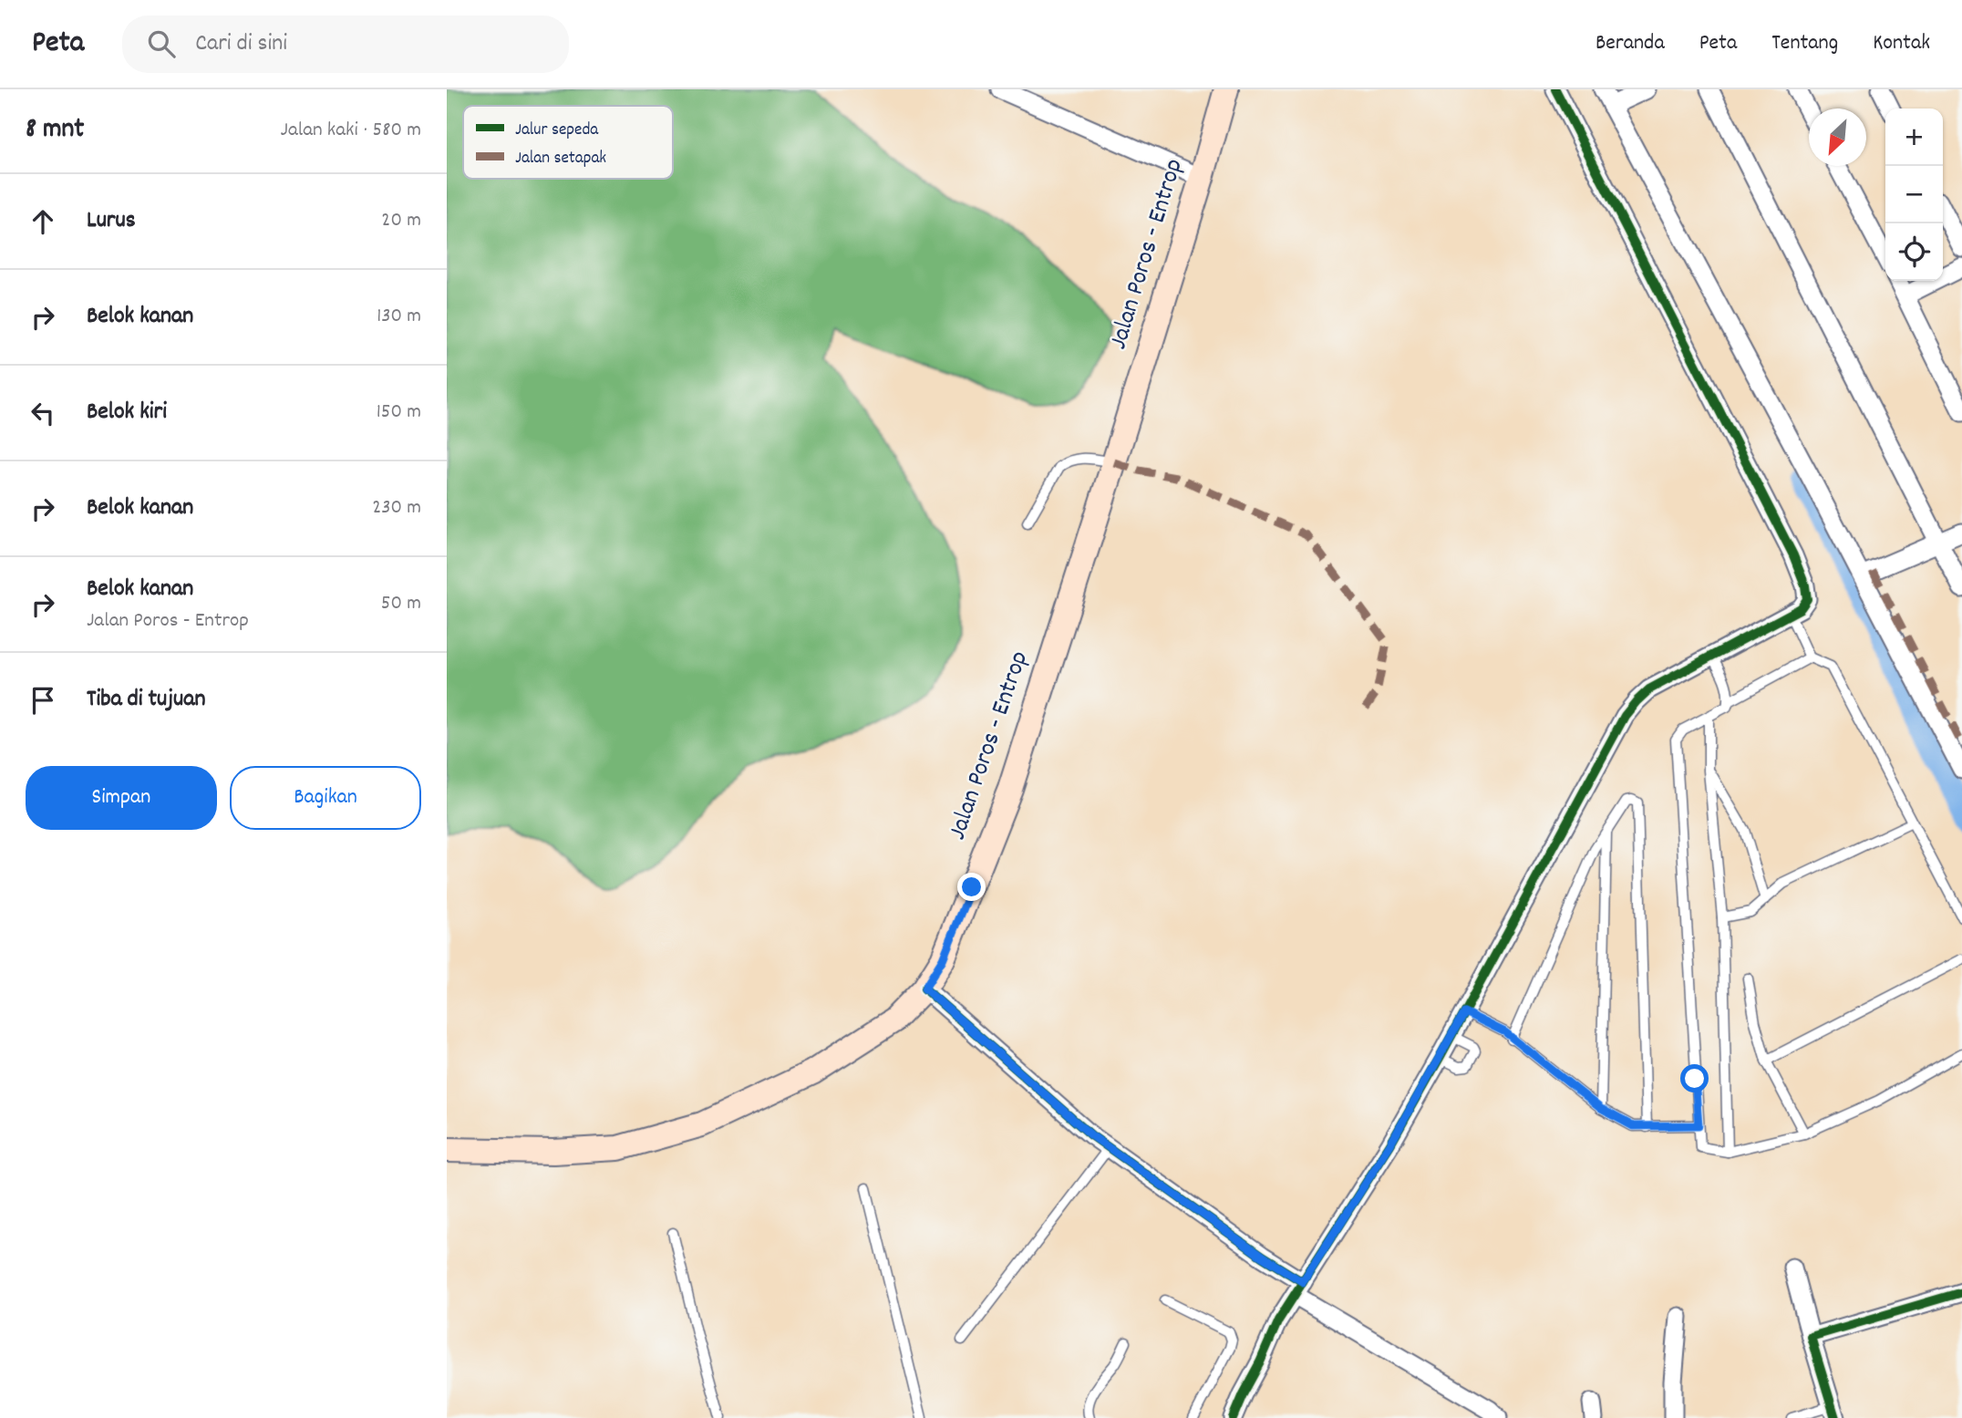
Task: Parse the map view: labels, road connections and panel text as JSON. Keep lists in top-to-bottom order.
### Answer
{
  "streets": {
    "main road": ["Jalan Poros - Entrop"]
  },
  "legend": ["Jalur sepeda", "Jalan setapak"],
  "north": "bottom left",
  "page": {
    "header": "Peta",
    "search": "Cari di sini",
    "nav": [
      "Beranda",
      "Peta",
      "Tentang",
      "Kontak"
    ],
    "heading": ["8 mnt", "Jalan kaki · 580 m"],
    "map_buttons": ["+", "−"],
    "list": [
      ["Lurus", "20 m"],
      ["Belok kanan", "130 m"],
      ["Belok kiri", "150 m"],
      ["Belok kanan", "230 m"],
      ["Belok kanan", "Jalan Poros - Entrop", "50 m"],
      "Tiba di tujuan"
    ],
    "buttons": ["Simpan", "Bagikan"]
  }
}
